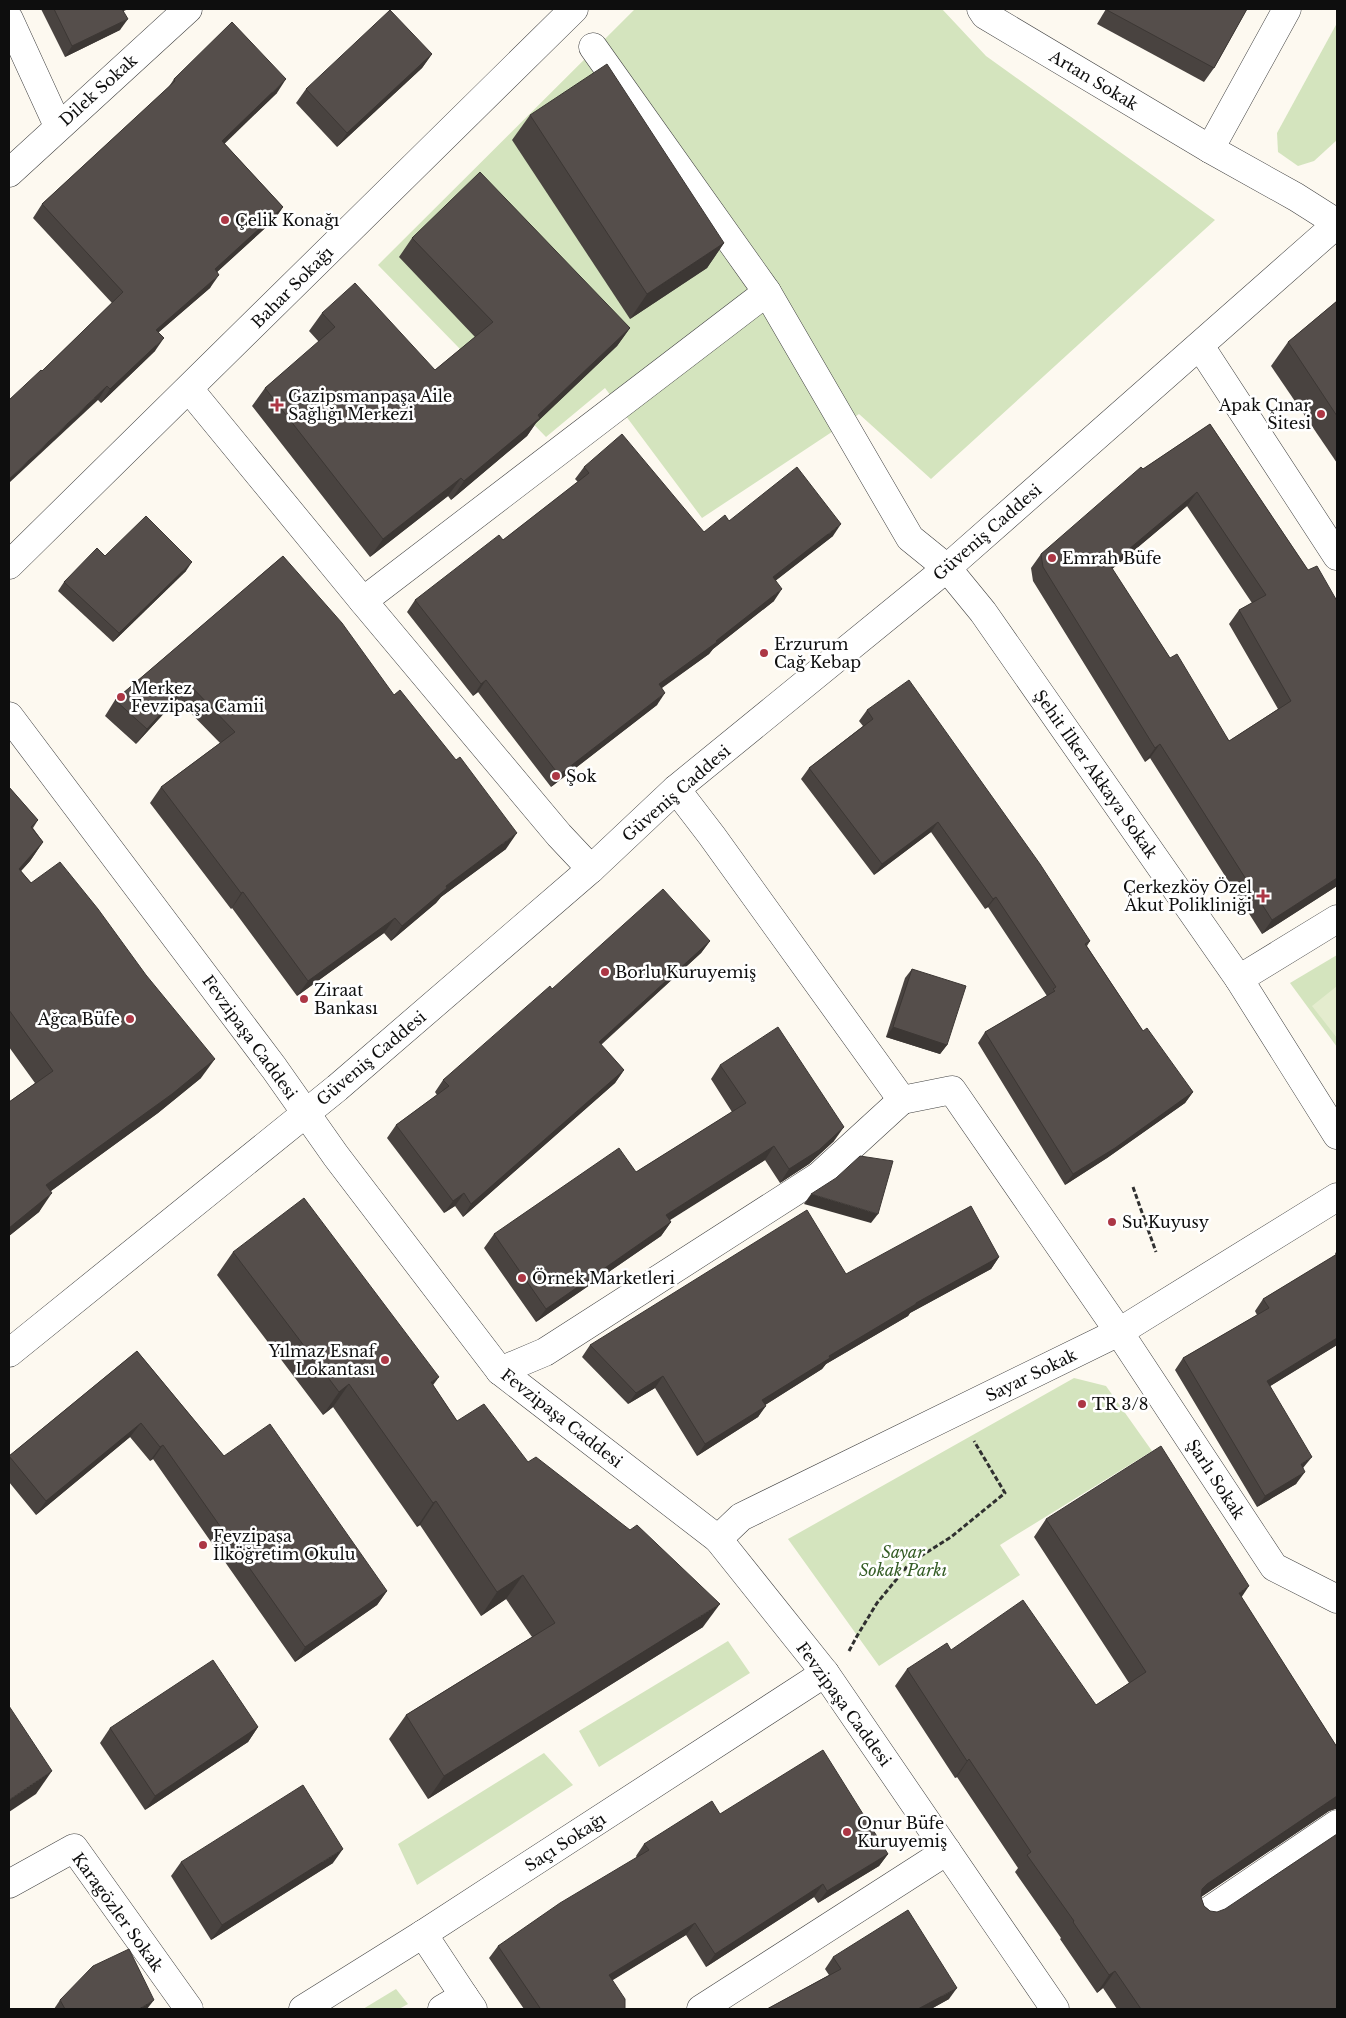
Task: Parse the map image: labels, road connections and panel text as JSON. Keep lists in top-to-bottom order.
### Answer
{
  "streets": {
    "street": [
      "Artan Sokak",
      "Dilek Sokak",
      "Bahar Sokağı",
      "Güveniş Caddesi",
      "Şehit İlker Akkaya Sokak",
      "Fevzipaşa Caddesi",
      "Sayar Sokak",
      "Şarlı Sokak",
      "Saçı Sokağı",
      "Karagözler Sokak"
    ]
  },
  "crossings": [
    ["Artan Sokak", "Güveniş Caddesi"],
    ["Güveniş Caddesi", "Şehit İlker Akkaya Sokak"],
    ["Güveniş Caddesi", "Fevzipaşa Caddesi"],
    ["Fevzipaşa Caddesi", "Sayar Sokak"],
    ["Fevzipaşa Caddesi", "Saçı Sokağı"],
    ["Sayar Sokak", "Şarlı Sokak"]
  ],
  "parks": ["Sayar Sokak Parkı"],
  "places": {
    "other": [
      "Çelik Konağı",
      "Apak Çınar Sitesi",
      "Emrah Büfe",
      "Erzurum Cağ Kebap",
      "Merkez Fevzipaşa Camii",
      "Şok",
      "Borlu Kuruyemiş",
      "Ziraat Bankası",
      "Ağca Büfe",
      "Su Kuyusy",
      "Örnek Marketleri",
      "Yılmaz Esnaf Lokantası",
      "TR 3/8",
      "Fevzipaşa İlköğretim Okulu",
      "Onur Büfe Kuruyemiş"
    ],
    "health": ["Gazipsmanpaşa Aile Sağlığı Merkezi", "Çerkezköy Özel Akut Polikliniği"]
  }
}
